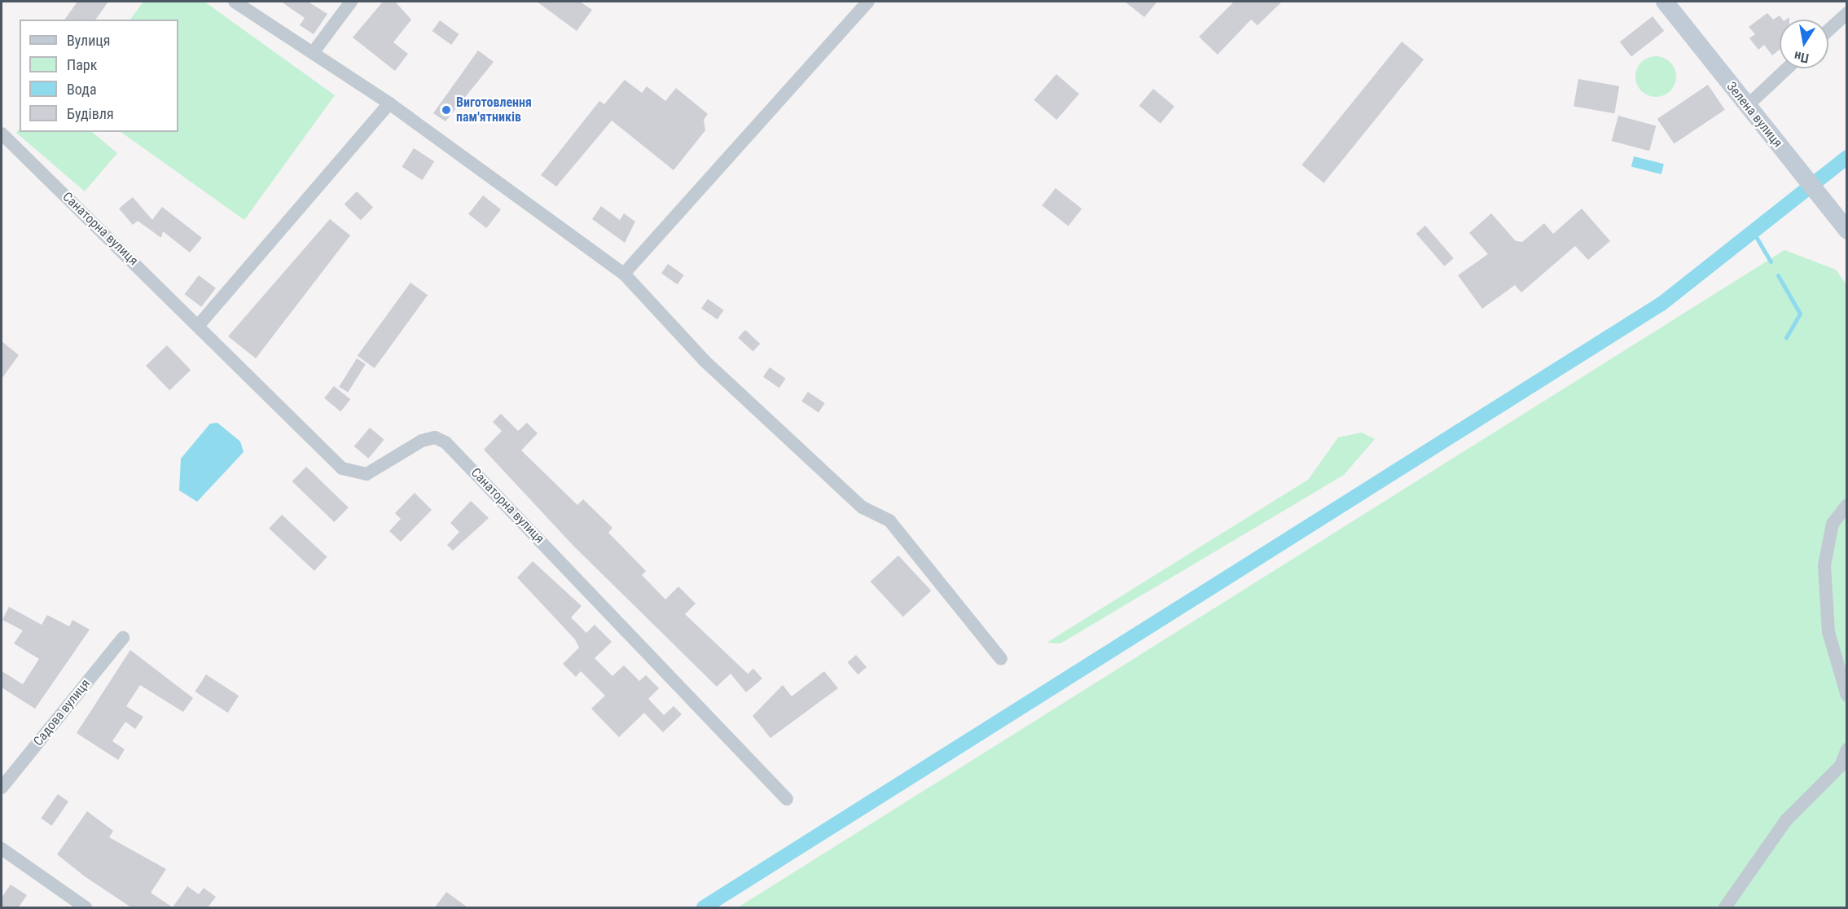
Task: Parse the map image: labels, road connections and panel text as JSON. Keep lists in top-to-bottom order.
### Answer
{
  "streets": {
    "street": ["Зелена вулиця", "Санаторна вулиця", "Садова вулиця"]
  },
  "places": ["Виготовлення пам'ятників"],
  "legend": [
    "Вулиця",
    "Парк",
    "Вода",
    "Будівля"
  ],
  "north": "bottom"
}
